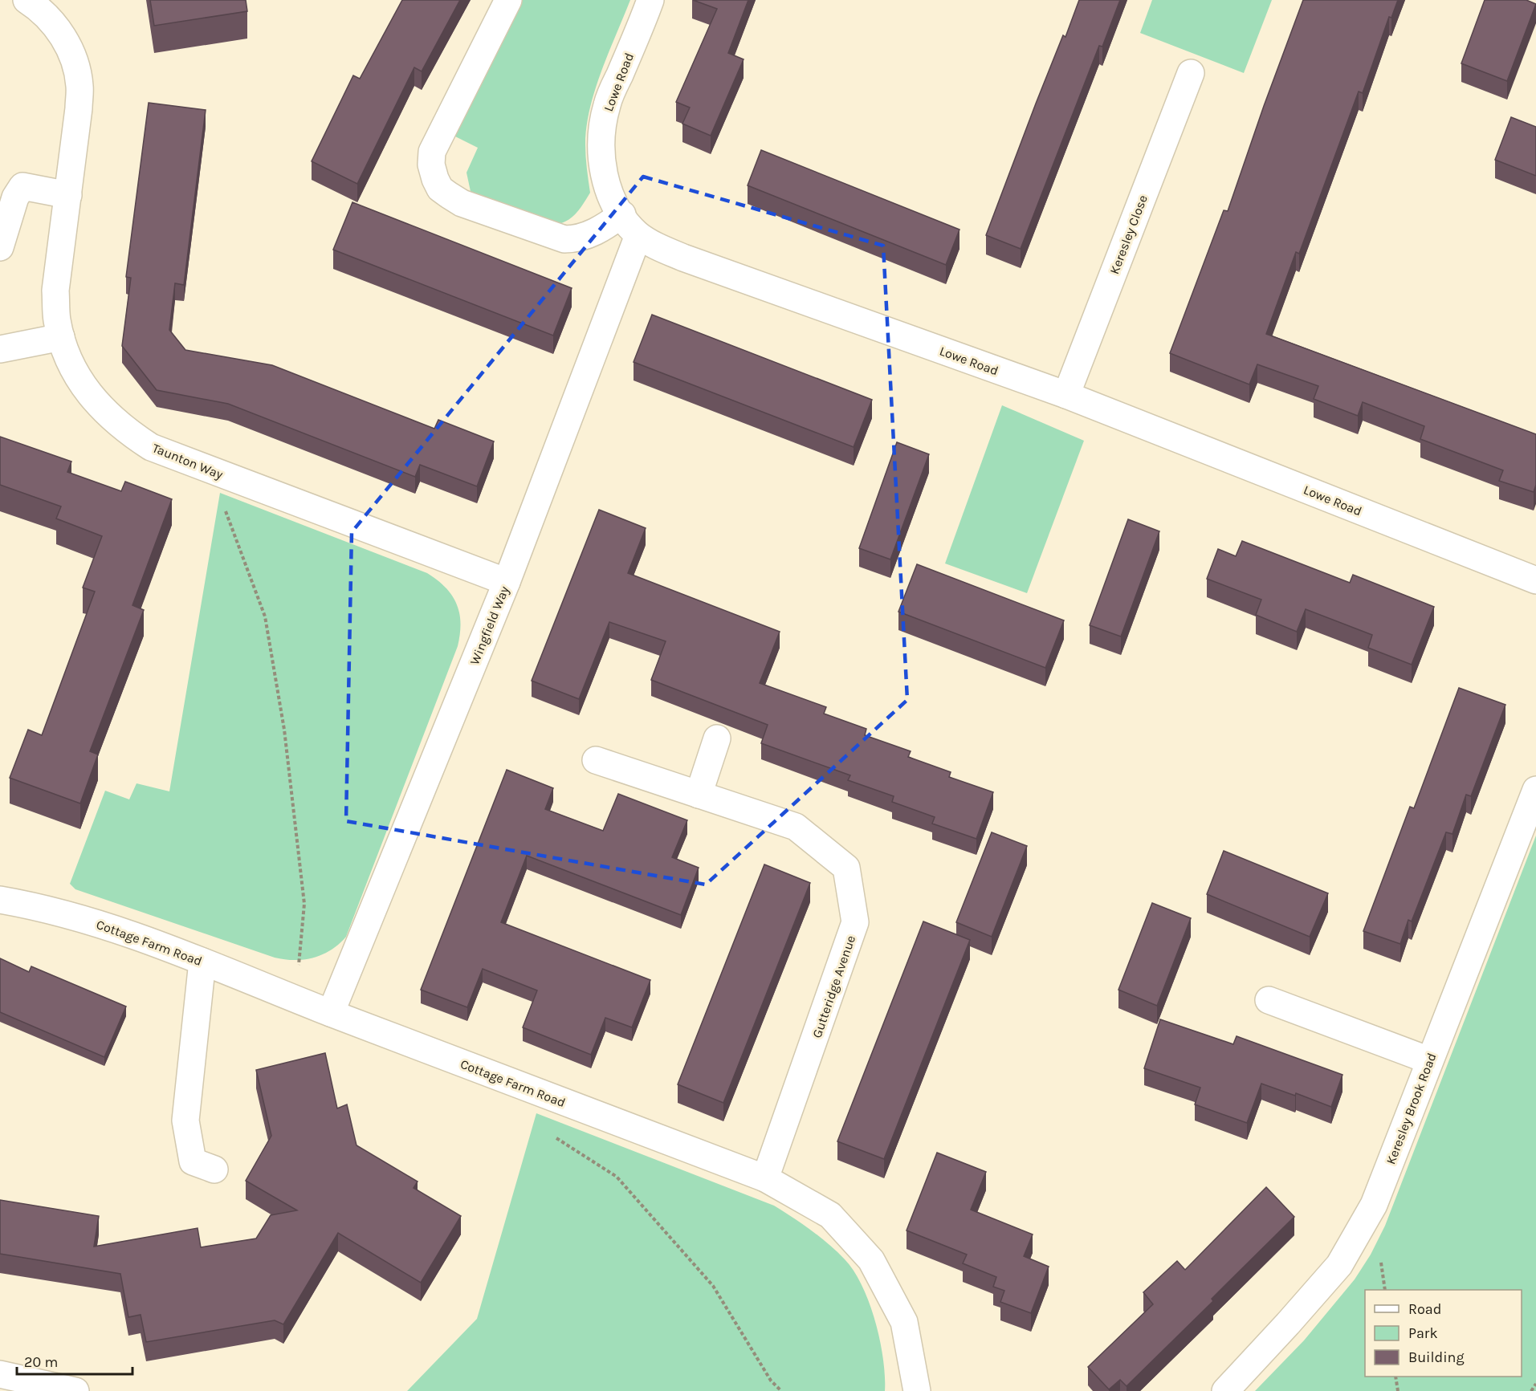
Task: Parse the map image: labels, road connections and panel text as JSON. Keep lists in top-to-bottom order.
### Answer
{
  "streets": {
    "street": [
      "Lowe Road",
      "Keresley Close",
      "Taunton Way",
      "Wingfield Way",
      "Cottage Farm Road",
      "Gutteridge Avenue",
      "Keresley Brook Road"
    ]
  },
  "crossings": [
    ["Lowe Road", "Keresley Close"],
    ["Lowe Road", "Wingfield Way"],
    ["Taunton Way", "Wingfield Way"],
    ["Wingfield Way", "Cottage Farm Road"],
    ["Cottage Farm Road", "Gutteridge Avenue"]
  ],
  "legend": ["Road", "Park", "Building"],
  "scale_bar": "20 m"
}
